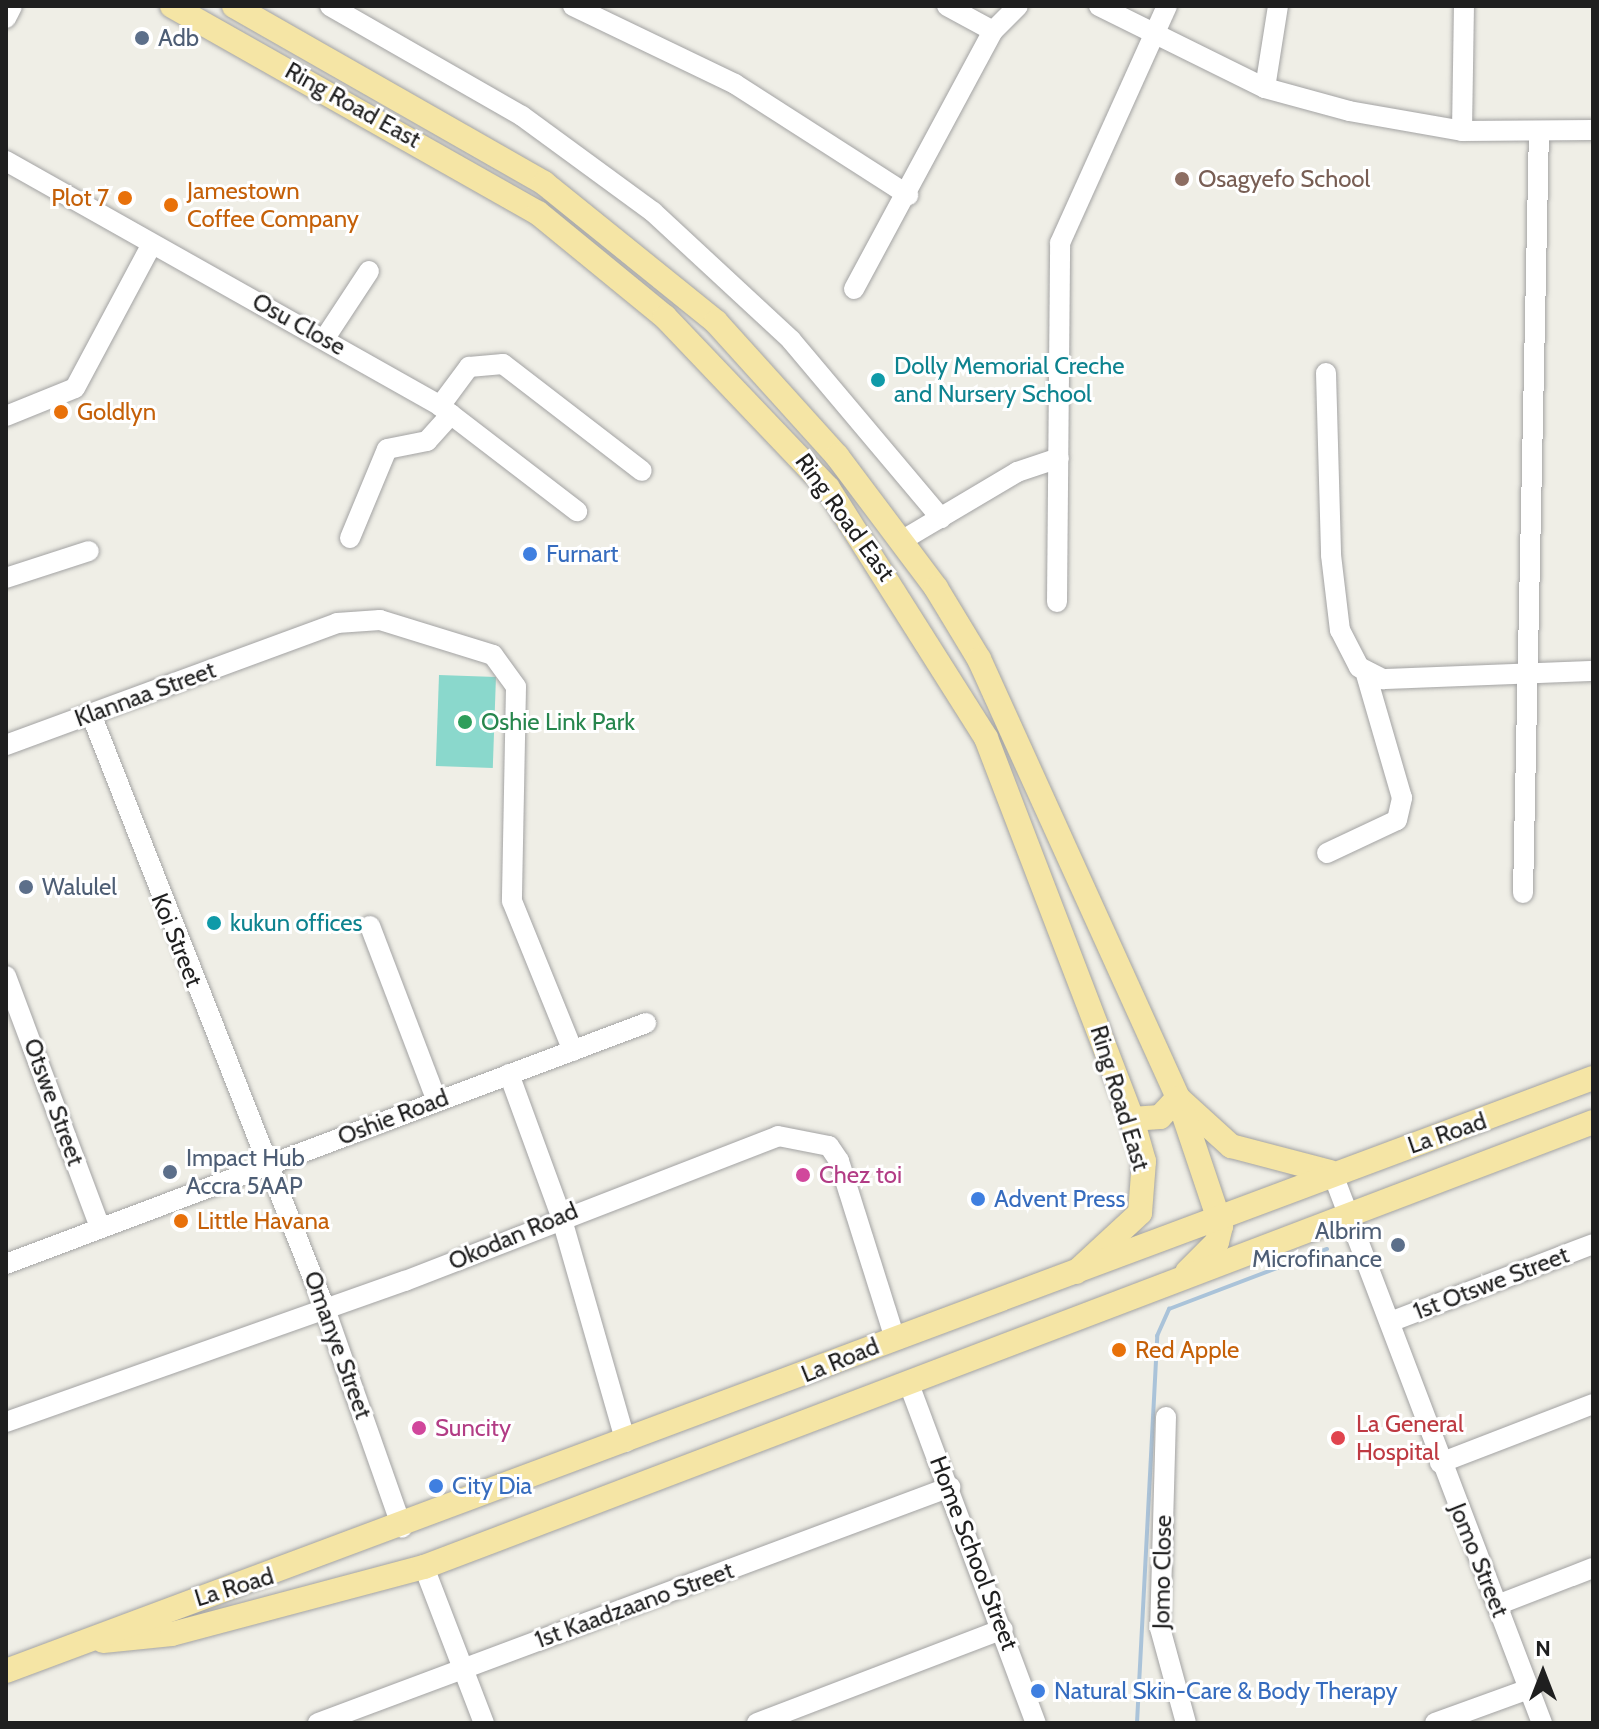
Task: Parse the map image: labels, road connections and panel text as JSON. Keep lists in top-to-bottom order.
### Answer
{
  "streets": {
    "main road": ["Ring Road East", "La Road"],
    "street": [
      "Osu Close",
      "Klannaa Street",
      "Koi Street",
      "Otswe Street",
      "Oshie Road",
      "Okodan Road",
      "1st Otswe Street",
      "Omanye Street",
      "Home School Street",
      "Jomo Street",
      "Jomo Close",
      "1st Kaadzaano Street"
    ]
  },
  "crossings": [
    ["Ring Road East", "La Road"],
    ["Ring Road East", "Jomo Street"],
    ["Klannaa Street", "Koi Street"],
    ["Klannaa Street", "Oshie Road"],
    ["Koi Street", "Oshie Road"],
    ["Koi Street", "Omanye Street"],
    ["Otswe Street", "Oshie Road"],
    ["Oshie Road", "Omanye Street"],
    ["La Road", "Okodan Road"],
    ["La Road", "Omanye Street"],
    ["La Road", "Home School Street"],
    ["La Road", "Jomo Street"],
    ["Okodan Road", "Omanye Street"],
    ["1st Otswe Street", "Jomo Street"],
    ["Home School Street", "1st Kaadzaano Street"]
  ],
  "places": [
    "Adb",
    "Osagyefo School",
    "Plot 7",
    "Jamestown Coffee Company",
    "Dolly Memorial Creche and Nursery School",
    "Goldlyn",
    "Furnart",
    "Oshie Link Park",
    "Walulel",
    "kukun offices",
    "Impact Hub Accra 5AAP",
    "Chez toi",
    "Advent Press",
    "Little Havana",
    "Albrim Microfinance",
    "Red Apple",
    "Suncity",
    "La General Hospital",
    "City Dia",
    "Natural Skin-Care & Body Therapy"
  ],
  "north": "top"
}
